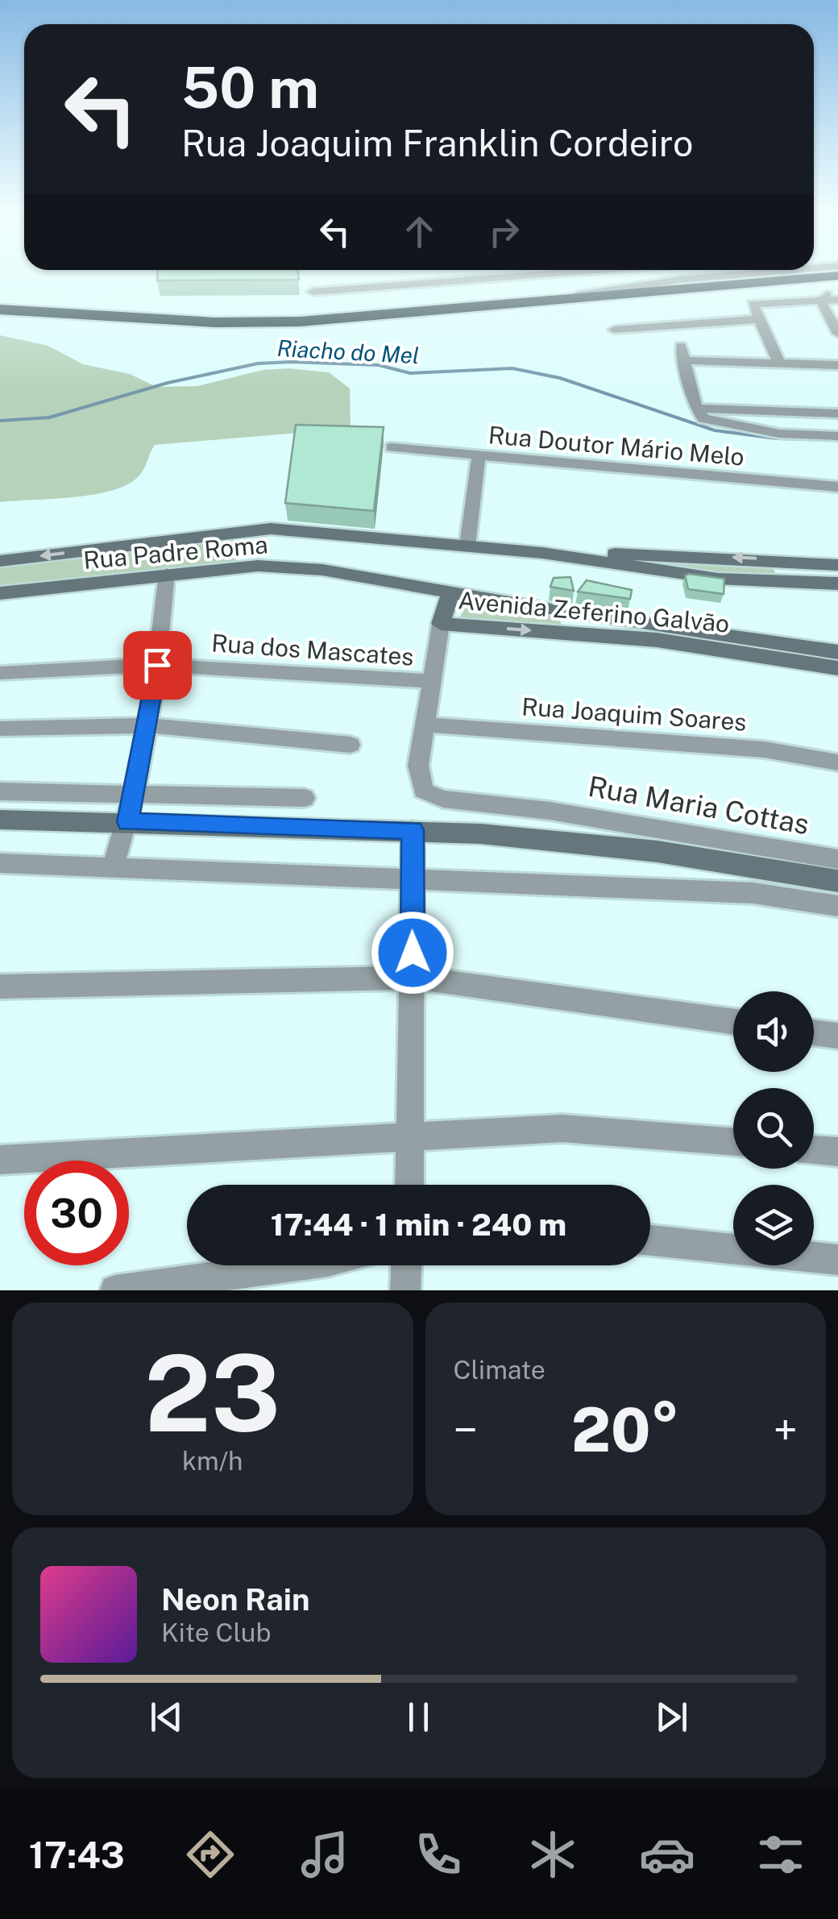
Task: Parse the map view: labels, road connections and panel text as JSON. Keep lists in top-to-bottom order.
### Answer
{
  "streets": {
    "street": [
      "Rua Doutor Mário Melo",
      "Rua Padre Roma",
      "Avenida Zeferino Galvão",
      "Rua dos Mascates",
      "Rua Joaquim Soares",
      "Rua Maria Cottas"
    ]
  },
  "crossings": [
    ["Rua Padre Roma", "Avenida Zeferino Galvão"],
    ["Rua Joaquim Soares", "Rua Maria Cottas"]
  ],
  "water": ["Riacho do Mel"],
  "page": {
    "turn": ["50 m", "Rua Joaquim Franklin Cordeiro"],
    "limit": "30",
    "trip": "17:44 · 1 min · 240 m",
    "tile": [
      ["23", "km/h"],
      "Climate"
    ],
    "heat": ["−", "20°", "+"],
    "song": ["Neon Rain", "Kite Club"],
    "tabs": "17:43"
  }
}
